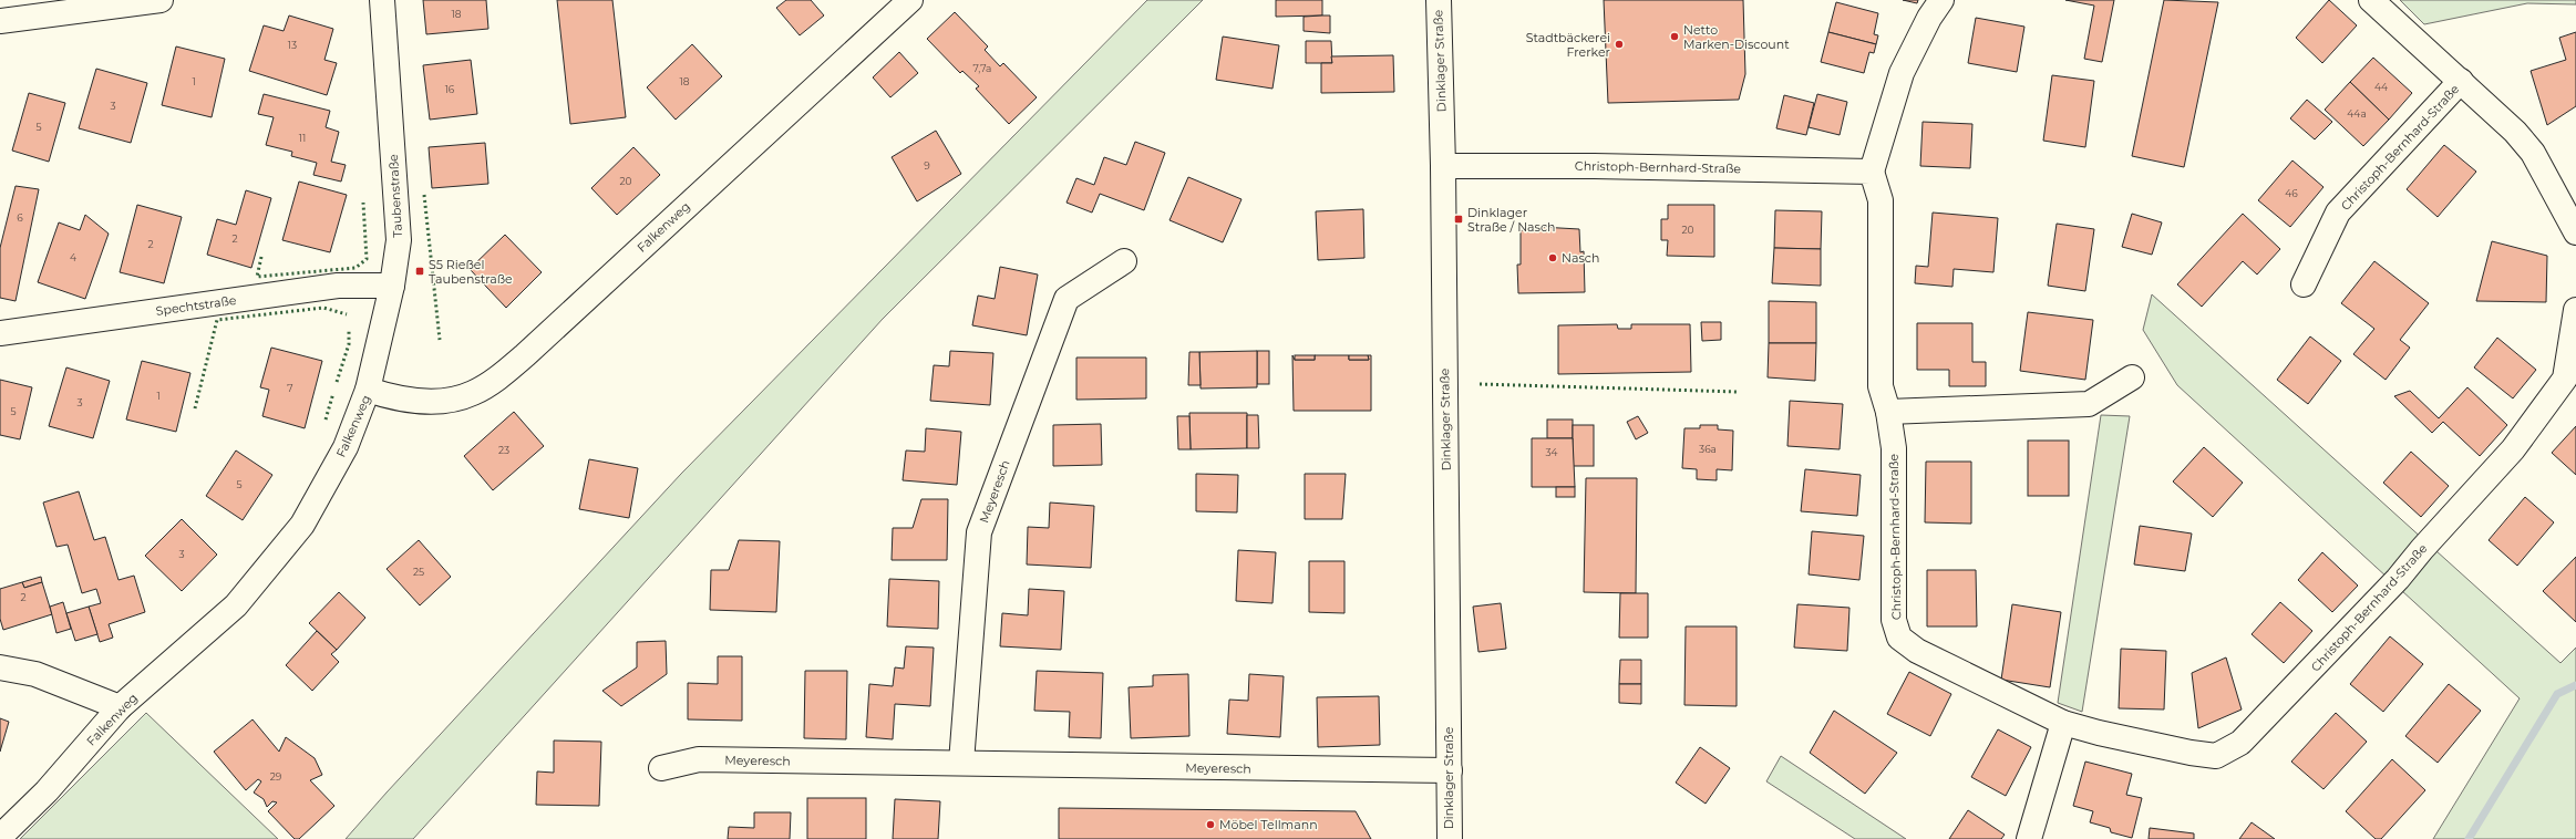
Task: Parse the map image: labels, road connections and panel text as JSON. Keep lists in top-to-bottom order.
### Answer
{
  "streets": {
    "street": [
      "Dinklager Straße",
      "Christoph-Bernhard-Straße",
      "Taubenstraße",
      "Falkenweg",
      "Spechtstraße",
      "Meyeresch"
    ]
  },
  "crossings": [
    ["Dinklager Straße", "Christoph-Bernhard-Straße"],
    ["Dinklager Straße", "Meyeresch"],
    ["Taubenstraße", "Falkenweg"],
    ["Taubenstraße", "Spechtstraße"]
  ],
  "places": {
    "other": [
      "Netto Marken-Discount",
      "Stadtbäckerei Frerker",
      "Nasch",
      "Möbel Tellmann"
    ],
    "transit": ["Dinklager Straße / Nasch", "S5 Rießel Taubenstraße"]
  },
  "house_numbers": [
    "18",
    "13",
    "7,7a",
    "1",
    "18",
    "44",
    "16",
    "3",
    "44a",
    "5",
    "11",
    "9",
    "20",
    "46",
    "6",
    "20",
    "2",
    "2",
    "4",
    "7",
    "1",
    "3",
    "5",
    "36a",
    "23",
    "34",
    "5",
    "3",
    "25",
    "2",
    "29"
  ]
}
